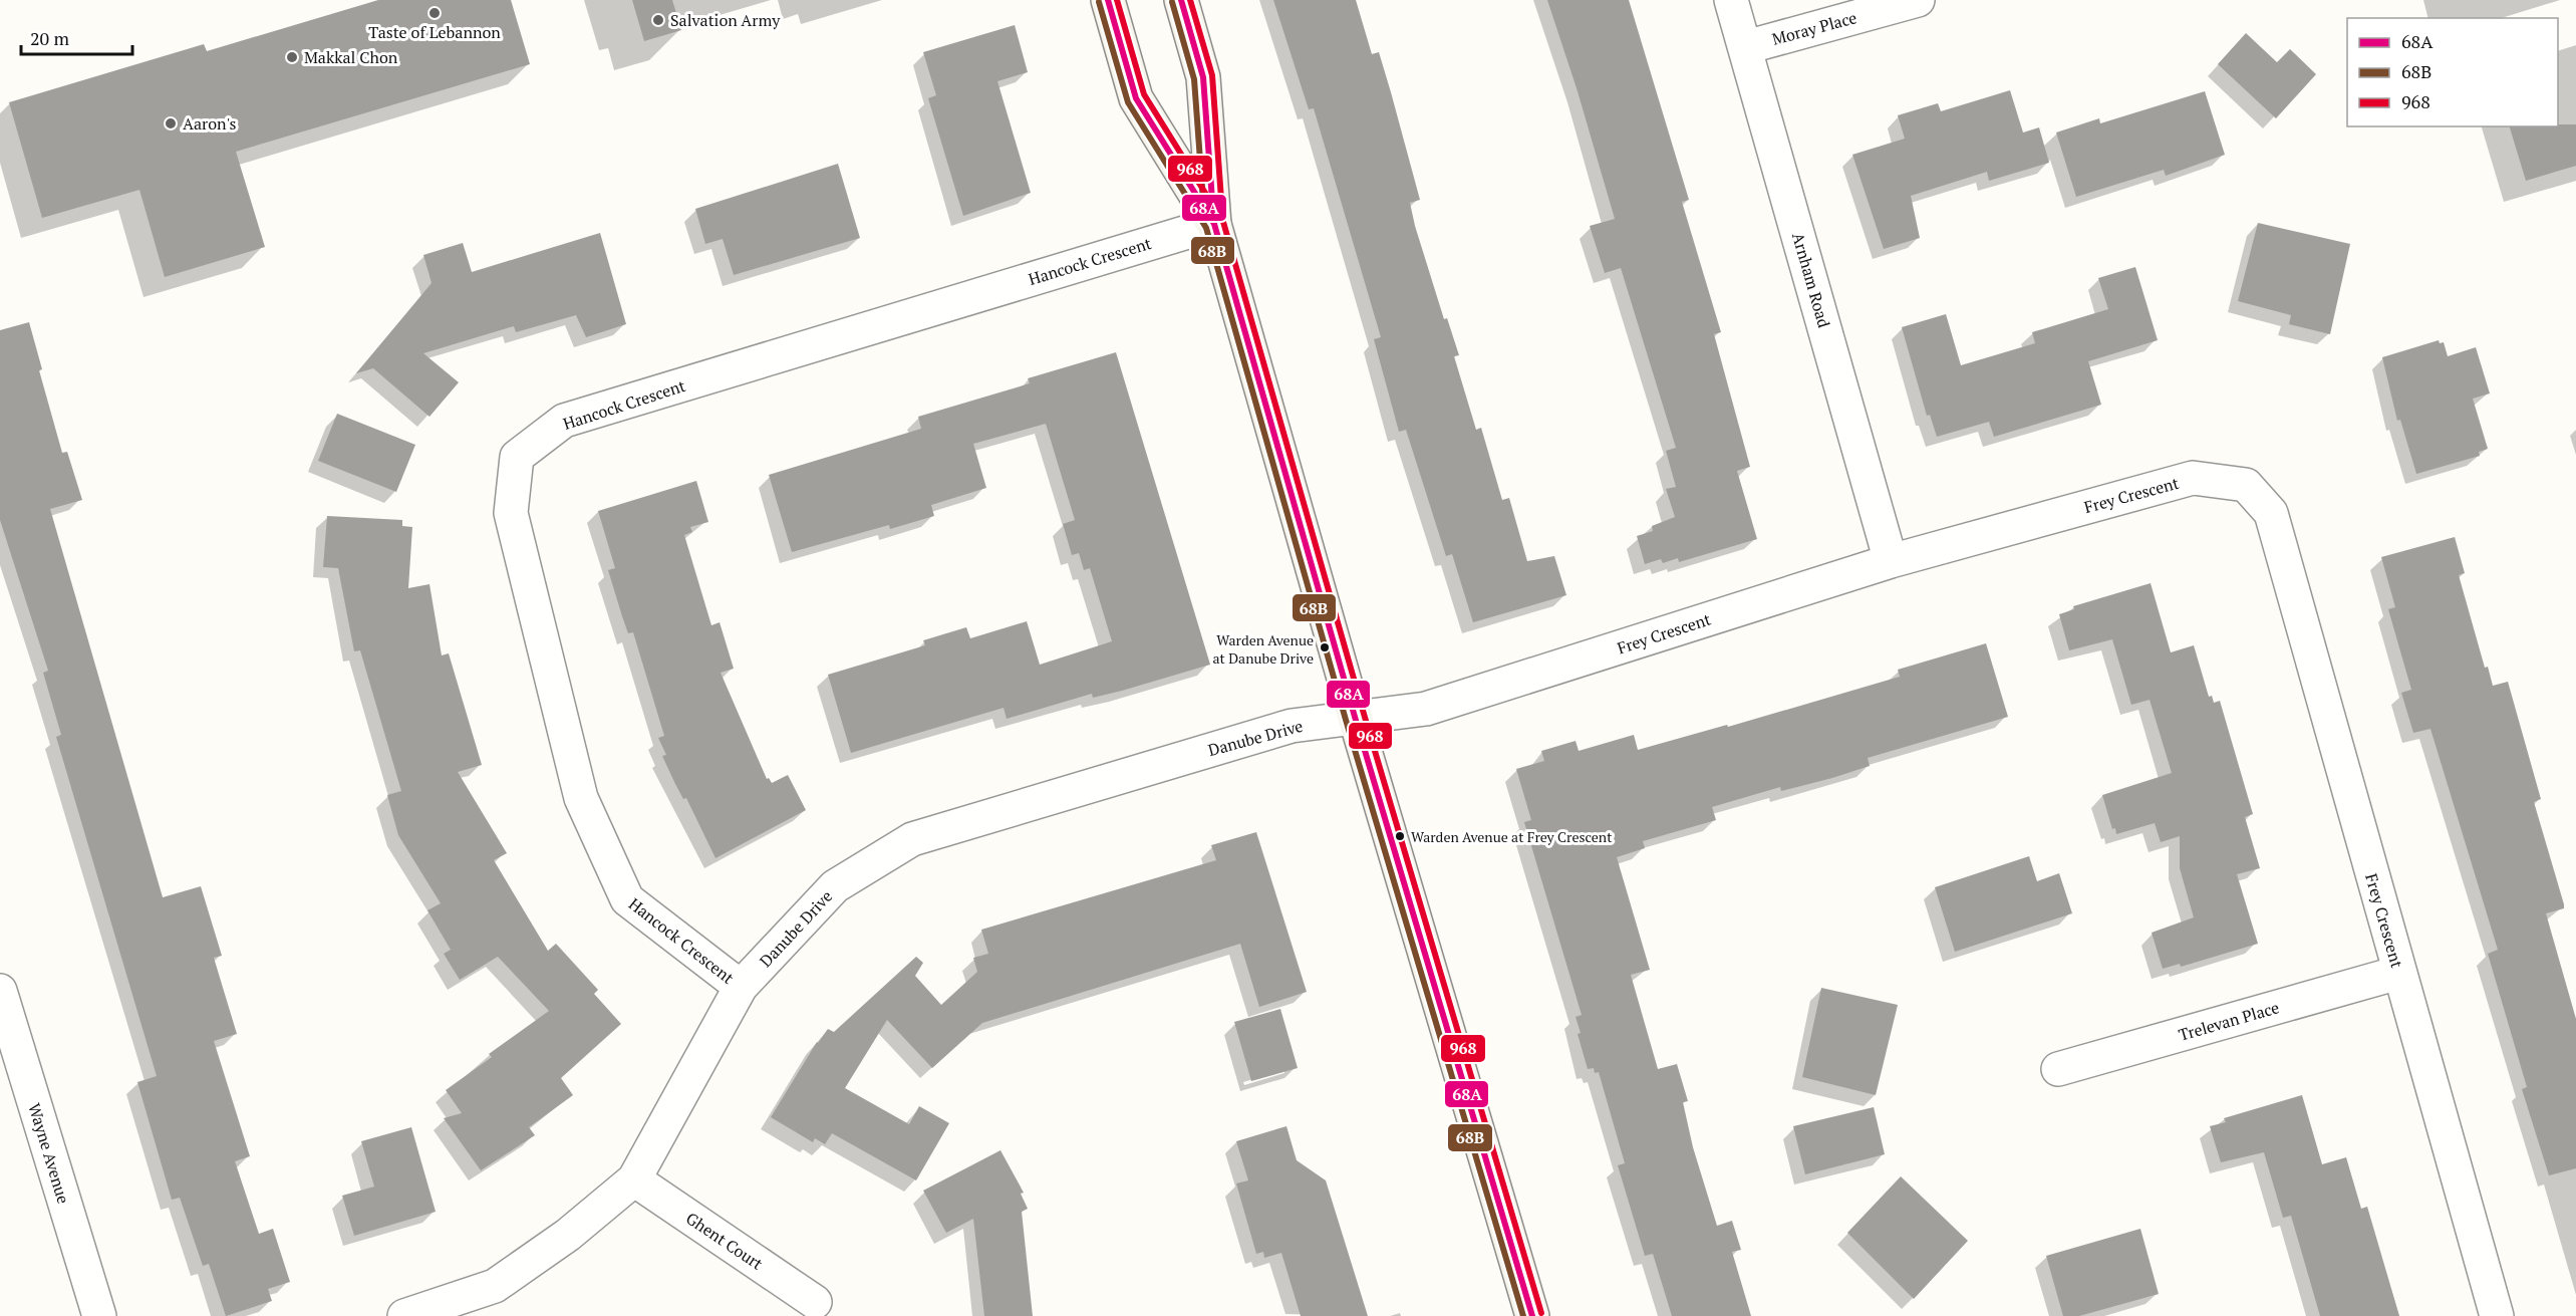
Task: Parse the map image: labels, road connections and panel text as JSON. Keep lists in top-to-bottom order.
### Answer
{
  "streets": {
    "street": [
      "Moray Place",
      "Hancock Crescent",
      "Arnham Road",
      "Frey Crescent",
      "Danube Drive",
      "Trelevan Place",
      "Wayne Avenue",
      "Ghent Court"
    ]
  },
  "crossings": [
    ["Moray Place", "Arnham Road"],
    ["Hancock Crescent", "Danube Drive"],
    ["Arnham Road", "Frey Crescent"],
    ["Frey Crescent", "Danube Drive"],
    ["Frey Crescent", "Trelevan Place"],
    ["Danube Drive", "Ghent Court"]
  ],
  "places": [
    "Taste of Lebannon",
    "Salvation Army",
    "Makkal Chon",
    "Aaron's",
    "Warden Avenue at Danube Drive",
    "Warden Avenue at Frey Crescent"
  ],
  "lines": ["transit line 68A", "transit line 968", "transit line 68B"],
  "legend": ["68A", "68B", "968"],
  "scale_bar": "20 m"
}
